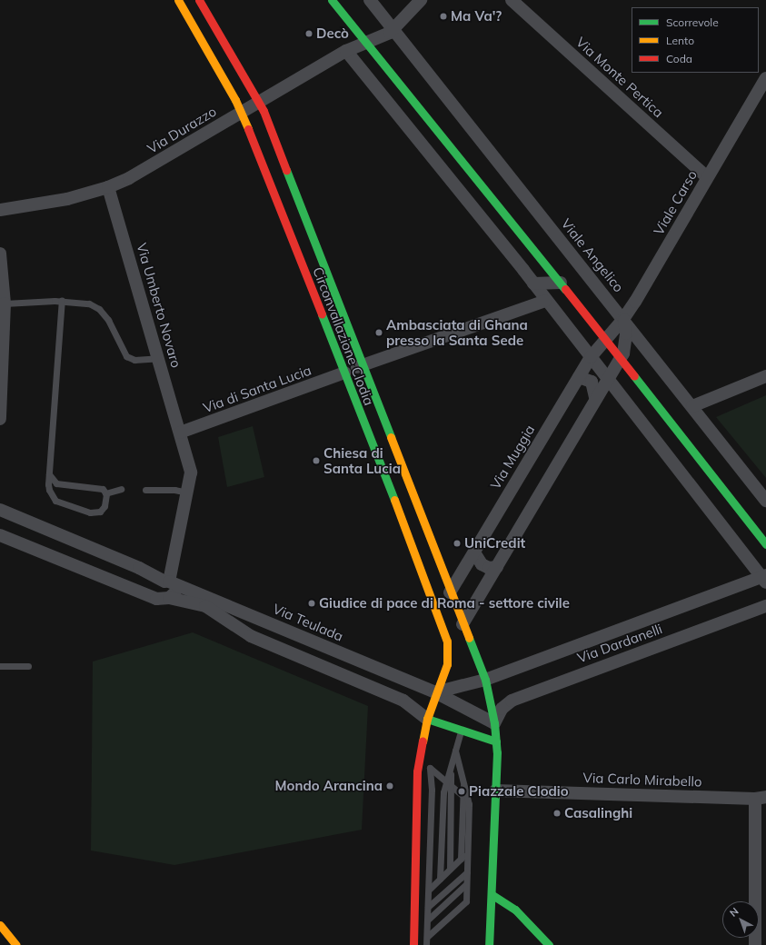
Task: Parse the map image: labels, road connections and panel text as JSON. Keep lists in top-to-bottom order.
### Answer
{
  "streets": {
    "main road": ["Circonvallazione Clodia"],
    "street": [
      "Via Monte Pertica",
      "Via Durazzo",
      "Viale Carso",
      "Viale Angelico",
      "Via Umberto Novaro",
      "Via di Santa Lucia",
      "Via Muggia",
      "Via Teulada",
      "Via Dardanelli",
      "Via Carlo Mirabello"
    ]
  },
  "crossings": [
    ["Via Monte Pertica", "Viale Carso"],
    ["Via Durazzo", "Via Umberto Novaro"],
    ["Via Durazzo", "Circonvallazione Clodia"],
    ["Viale Carso", "Viale Angelico"],
    ["Viale Carso", "Via Muggia"],
    ["Via Umberto Novaro", "Via di Santa Lucia"],
    ["Via Umberto Novaro", "Via Teulada"],
    ["Circonvallazione Clodia", "Via di Santa Lucia"],
    ["Circonvallazione Clodia", "Via Muggia"],
    ["Circonvallazione Clodia", "Via Teulada"],
    ["Circonvallazione Clodia", "Via Dardanelli"]
  ],
  "places": [
    "Ma Va'?",
    "Decò",
    "Ambasciata di Ghana presso la Santa Sede",
    "Chiesa di Santa Lucia",
    "UniCredit",
    "Giudice di pace di Roma - settore civile",
    "Mondo Arancina",
    "Piazzale Clodio",
    "Casalinghi"
  ],
  "legend": ["Scorrevole", "Lento", "Coda"],
  "north": "top left"
}
